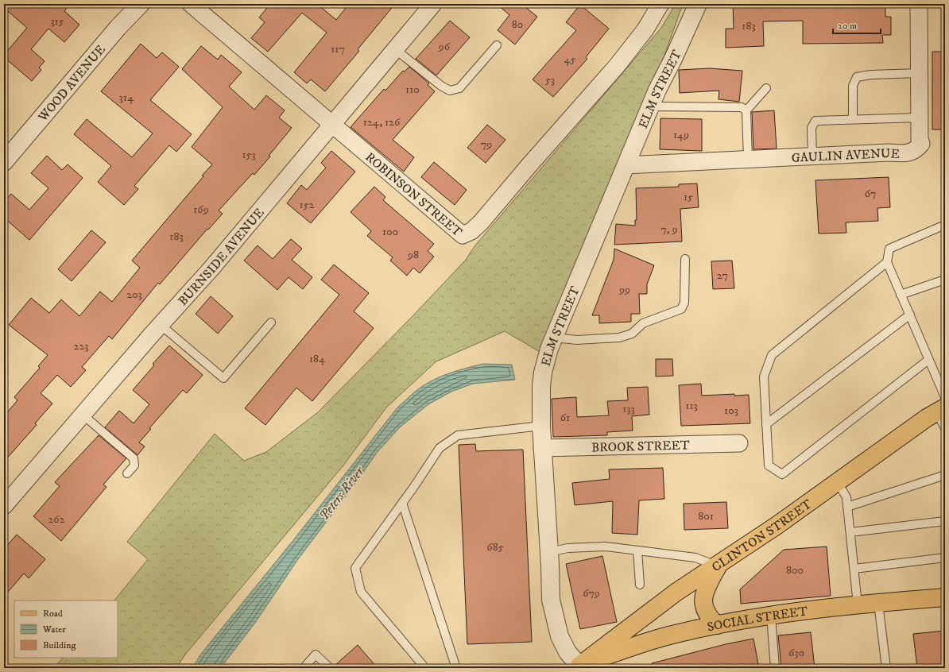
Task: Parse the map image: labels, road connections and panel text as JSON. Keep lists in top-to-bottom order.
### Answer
{
  "streets": {
    "main road": ["CLINTON STREET", "SOCIAL STREET"],
    "street": [
      "WOOD AVENUE",
      "ELM STREET",
      "GAULIN AVENUE",
      "ROBINSON STREET",
      "BURNSIDE AVENUE",
      "BROOK STREET"
    ]
  },
  "crossings": [
    ["ELM STREET", "GAULIN AVENUE"],
    ["ELM STREET", "BROOK STREET"],
    ["ELM STREET", "CLINTON STREET"],
    ["ELM STREET", "SOCIAL STREET"],
    ["ROBINSON STREET", "BURNSIDE AVENUE"],
    ["CLINTON STREET", "SOCIAL STREET"]
  ],
  "water": ["Peters River"],
  "house_numbers": [
    "315",
    "80",
    "183",
    "96",
    "117",
    "45",
    "53",
    "110",
    "314",
    "124, 126",
    "149",
    "79",
    "153",
    "67",
    "15",
    "152",
    "169",
    "7, 9",
    "100",
    "183",
    "98",
    "27",
    "99",
    "203",
    "223",
    "184",
    "113",
    "133",
    "103",
    "61",
    "801",
    "262",
    "685",
    "800",
    "679",
    "630"
  ],
  "legend": ["Road", "Water", "Building"],
  "scale_bar": "20 m"
}
